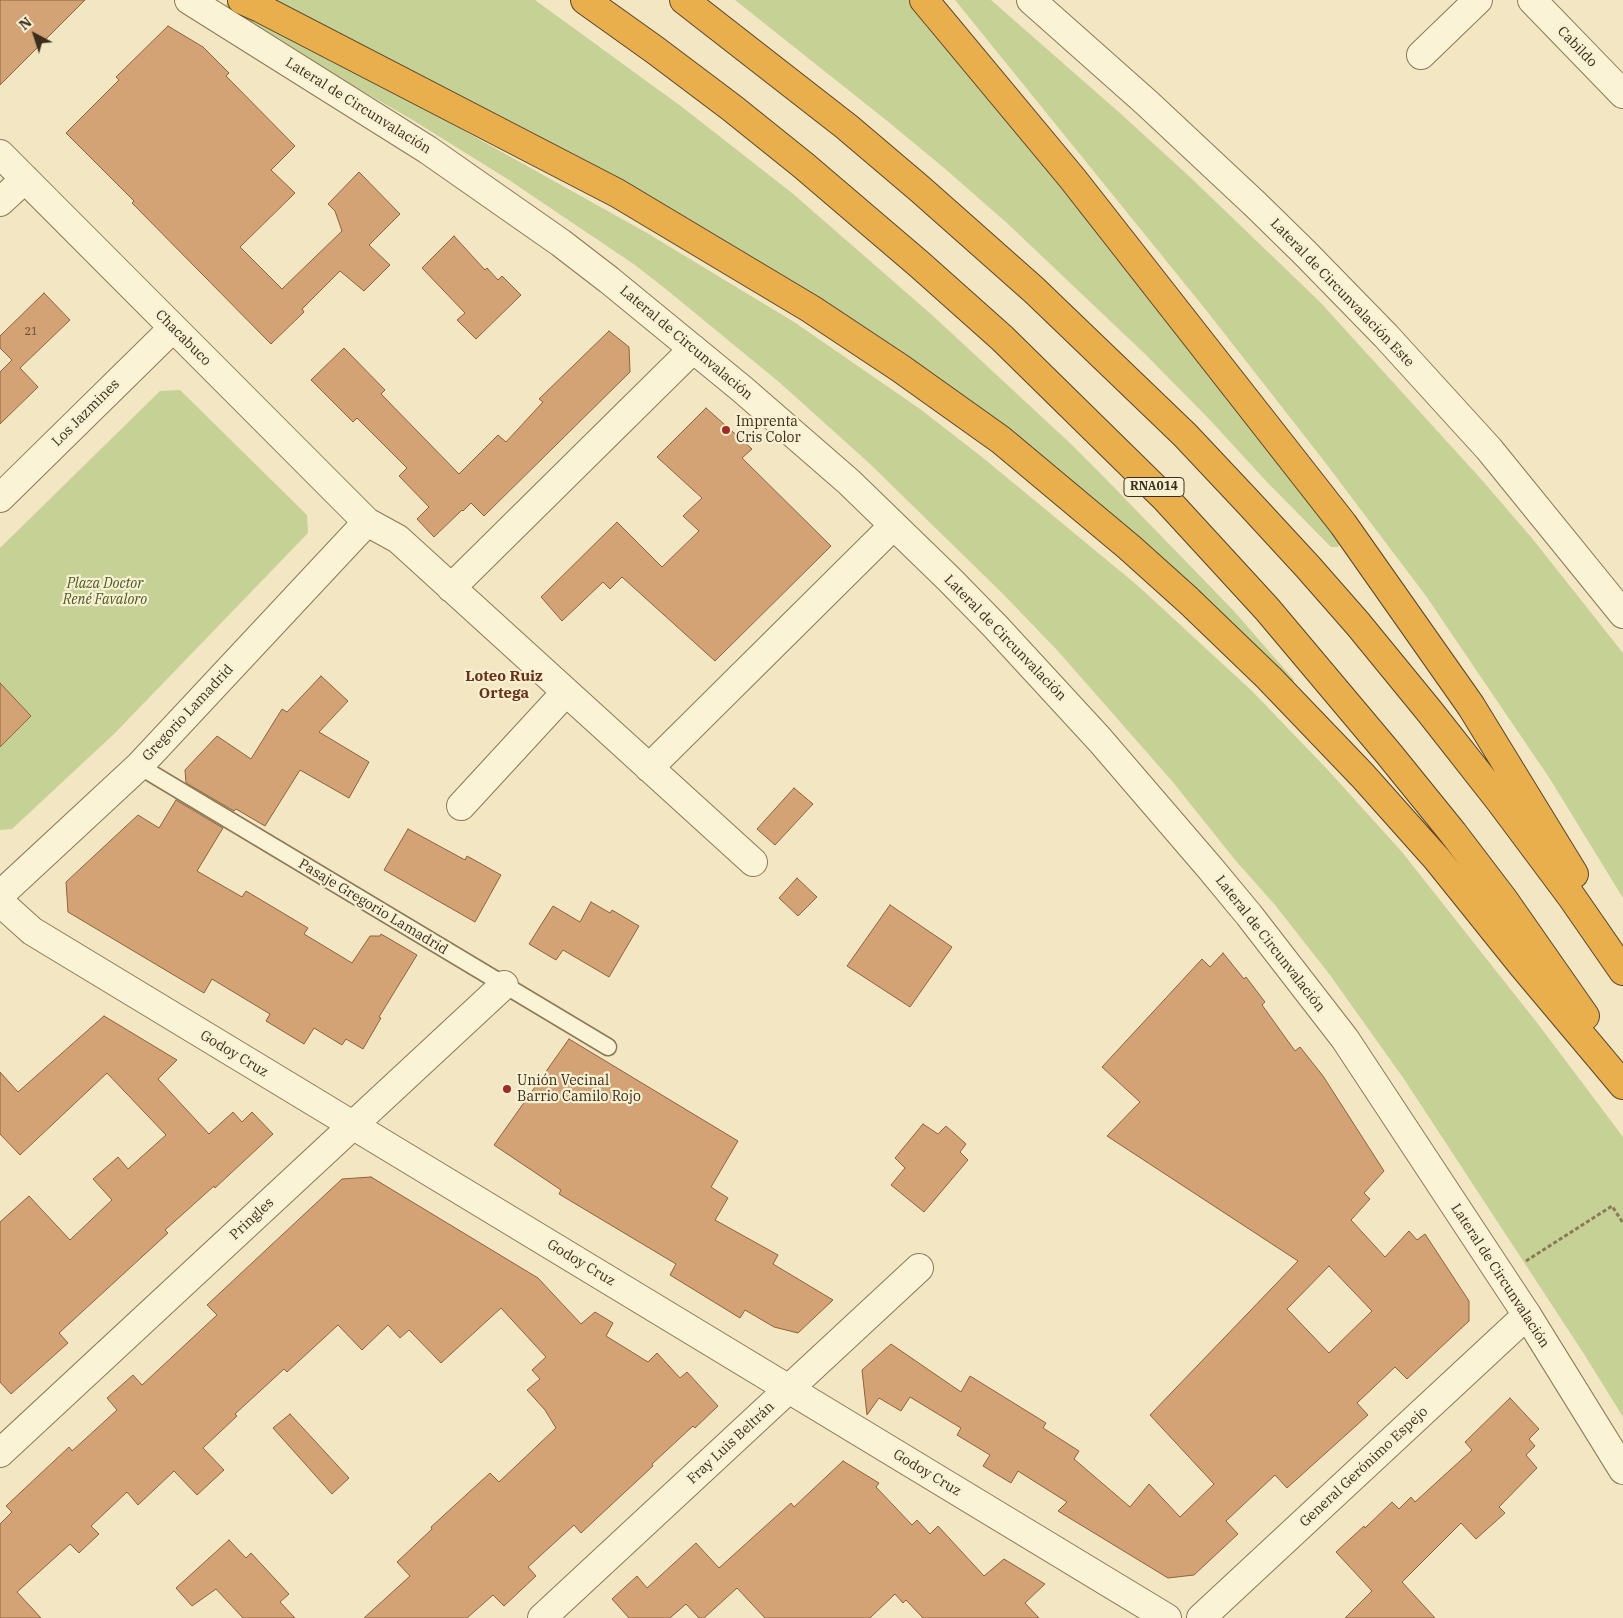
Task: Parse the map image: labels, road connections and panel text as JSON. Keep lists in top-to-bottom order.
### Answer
{
  "streets": {
    "highway": ["RNA014"],
    "street": [
      "Cabildo",
      "Lateral de Circunvalación",
      "Lateral de Circunvalación Este",
      "Chacabuco",
      "Los Jazmines",
      "Gregorio Lamadrid",
      "Godoy Cruz",
      "Pringles",
      "Fray Luis Beltrán",
      "General Gerónimo Espejo"
    ],
    "lane": ["Pasaje Gregorio Lamadrid"]
  },
  "crossings": [
    ["Lateral de Circunvalación", "General Gerónimo Espejo"],
    ["Chacabuco", "Los Jazmines"],
    ["Chacabuco", "Gregorio Lamadrid"],
    ["Gregorio Lamadrid", "Pasaje Gregorio Lamadrid"],
    ["Pasaje Gregorio Lamadrid", "Pringles"],
    ["Godoy Cruz", "Pringles"],
    ["Godoy Cruz", "Fray Luis Beltrán"]
  ],
  "districts": ["Loteo Ruiz Ortega"],
  "parks": ["Plaza Doctor René Favaloro"],
  "places": ["Imprenta Cris Color", "Unión Vecinal Barrio Camilo Rojo"],
  "house_numbers": ["21"],
  "north": "top left"
}
